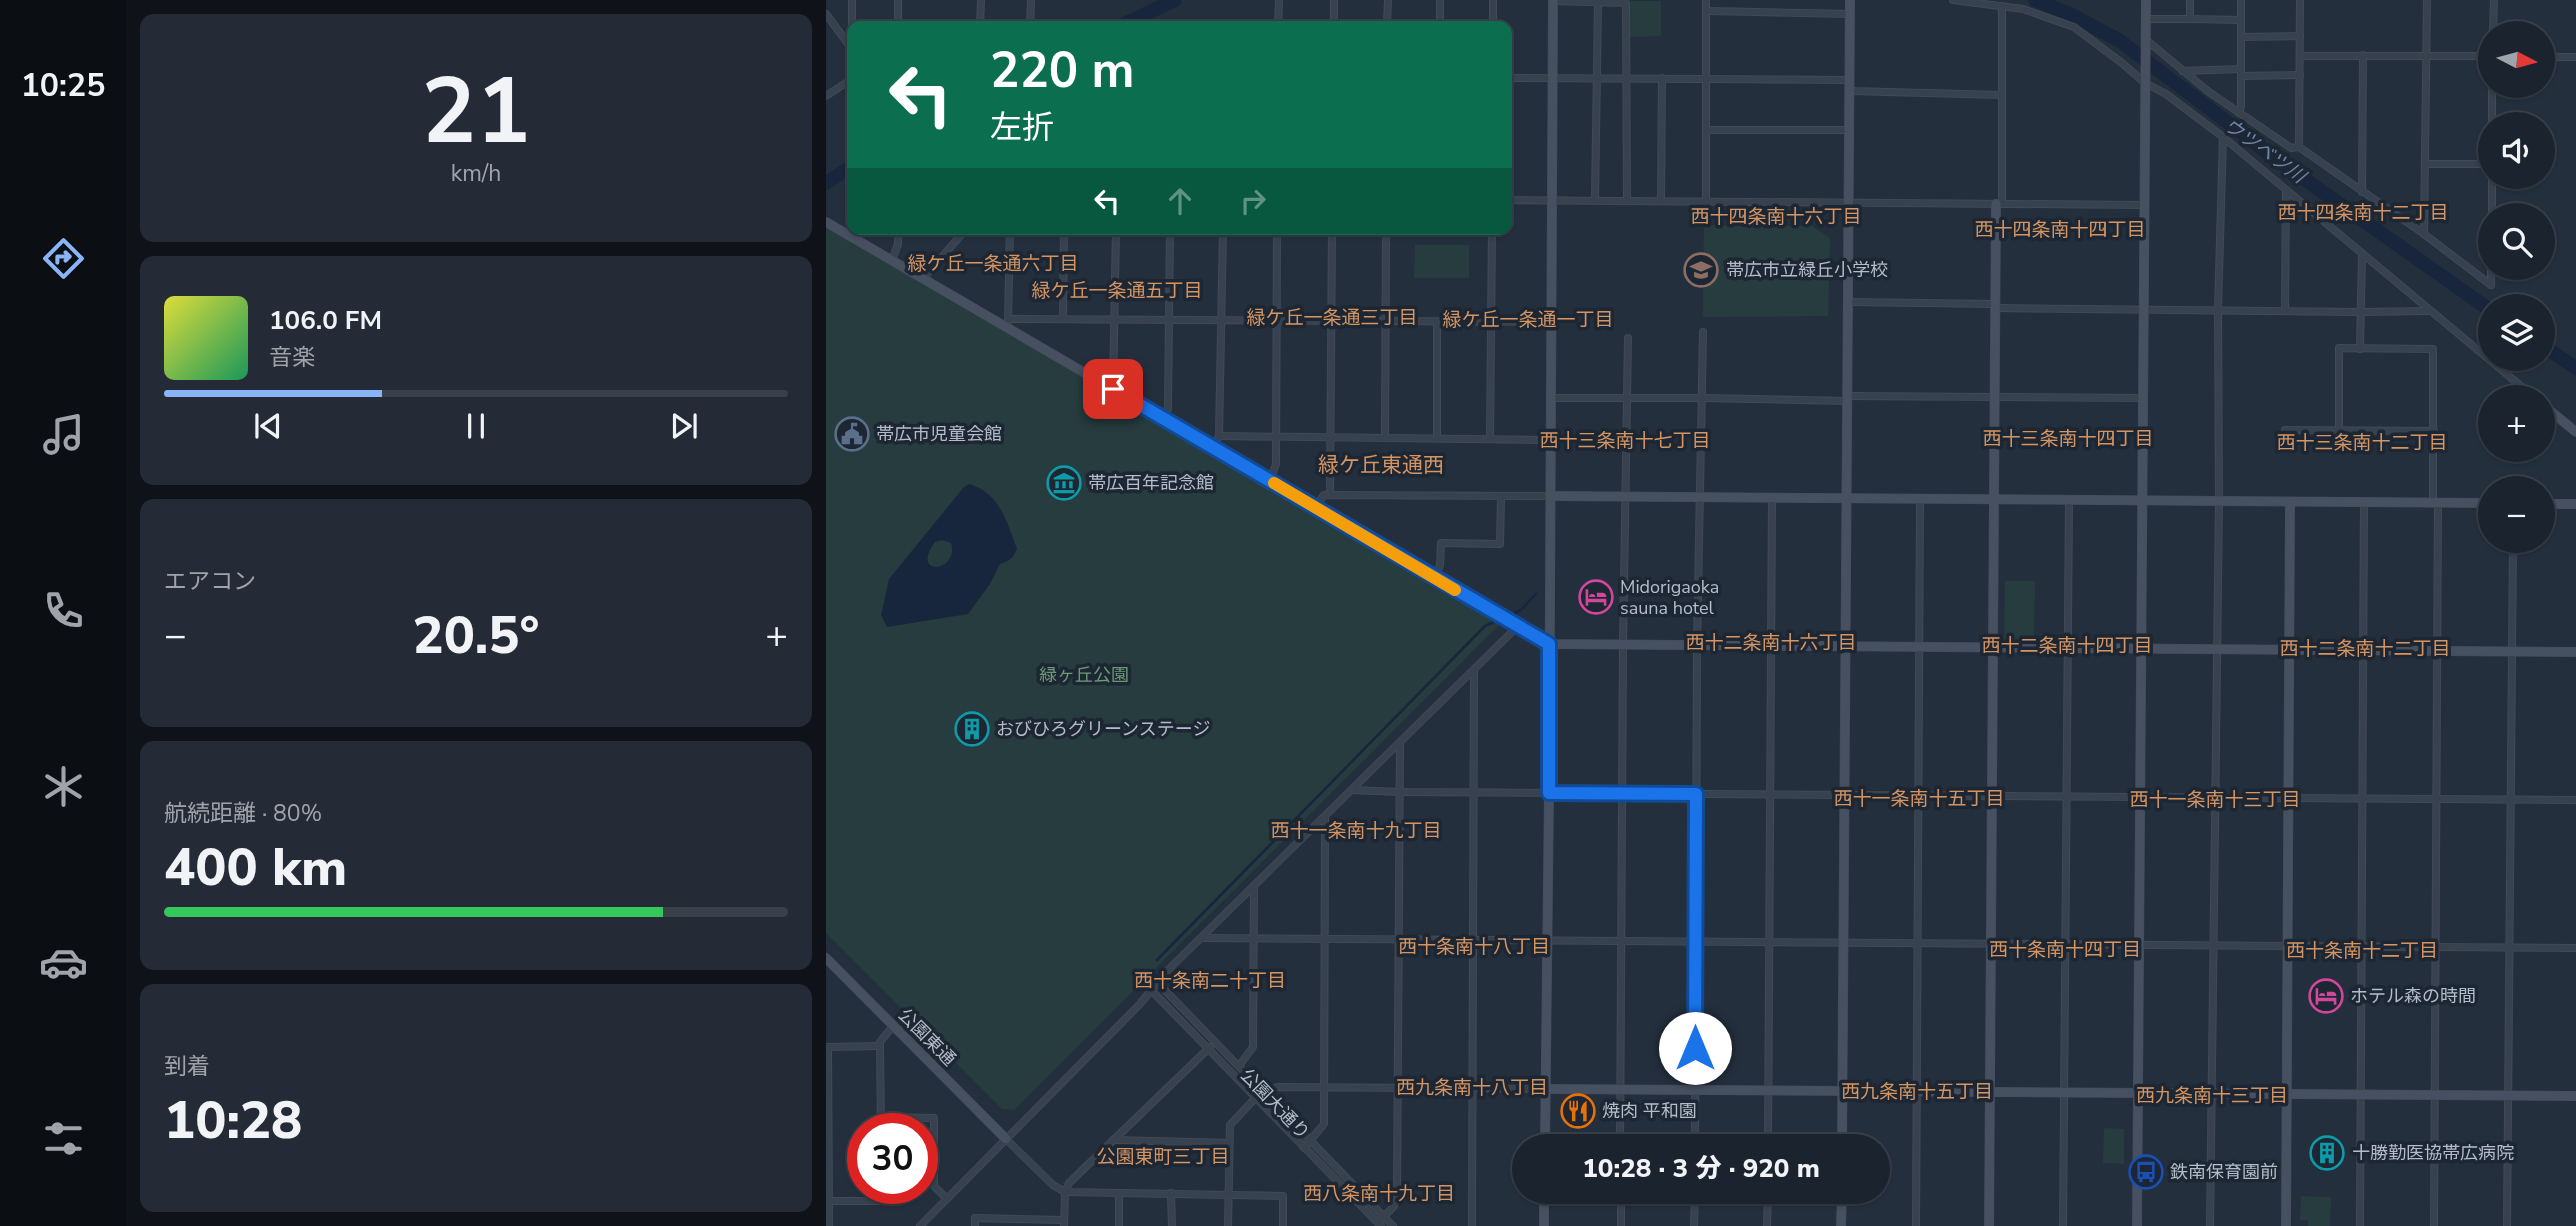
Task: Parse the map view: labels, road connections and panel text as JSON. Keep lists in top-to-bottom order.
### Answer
{
  "streets": {
    "street": ["公園東通", "公園大通り"]
  },
  "districts": [
    "西十四条南十二丁目",
    "西十四条南十六丁目",
    "西十四条南十四丁目",
    "緑ケ丘一条通六丁目",
    "緑ケ丘一条通五丁目",
    "緑ケ丘一条通三丁目",
    "緑ケ丘一条通一丁目",
    "西十三条南十四丁目",
    "西十三条南十七丁目",
    "西十三条南十二丁目",
    "緑ケ丘東通西",
    "西十二条南十六丁目",
    "西十二条南十四丁目",
    "西十二条南十二丁目",
    "西十一条南十五丁目",
    "西十一条南十三丁目",
    "西十一条南十九丁目",
    "西十条南十八丁目",
    "西十条南十四丁目",
    "西十条南十二丁目",
    "西十条南二十丁目",
    "西九条南十八丁目",
    "西九条南十五丁目",
    "西九条南十三丁目",
    "公園東町三丁目",
    "西八条南十九丁目"
  ],
  "water": ["ウツベツ川"],
  "parks": ["緑ヶ丘公園"],
  "places": {
    "school or university": ["帯広市立緑丘小学校"],
    "public building": ["帯広市児童会館"],
    "museum": ["帯広百年記念館"],
    "hotel": ["Midorigaoka sauna hotel", "ホテル森の時間"],
    "building": ["おびひろグリーンステージ", "十勝勤医協帯広病院"],
    "restaurant": ["焼肉 平和園"],
    "bus stop": ["鉄南保育園前"]
  },
  "north": "right",
  "page": {
    "tabs": "10:25",
    "tile": [
      ["21", "km/h"],
      "エアコン",
      ["航続距離 · 80%", "400 km"],
      ["到着", "10:28"]
    ],
    "map_buttons": ["+", "−"],
    "turn": ["220 m", "左折"],
    "song": ["106.0 FM", "音楽"],
    "heat": ["−", "20.5°", "+"],
    "limit": "30",
    "trip": "10:28 · 3 分 · 920 m"
  }
}
